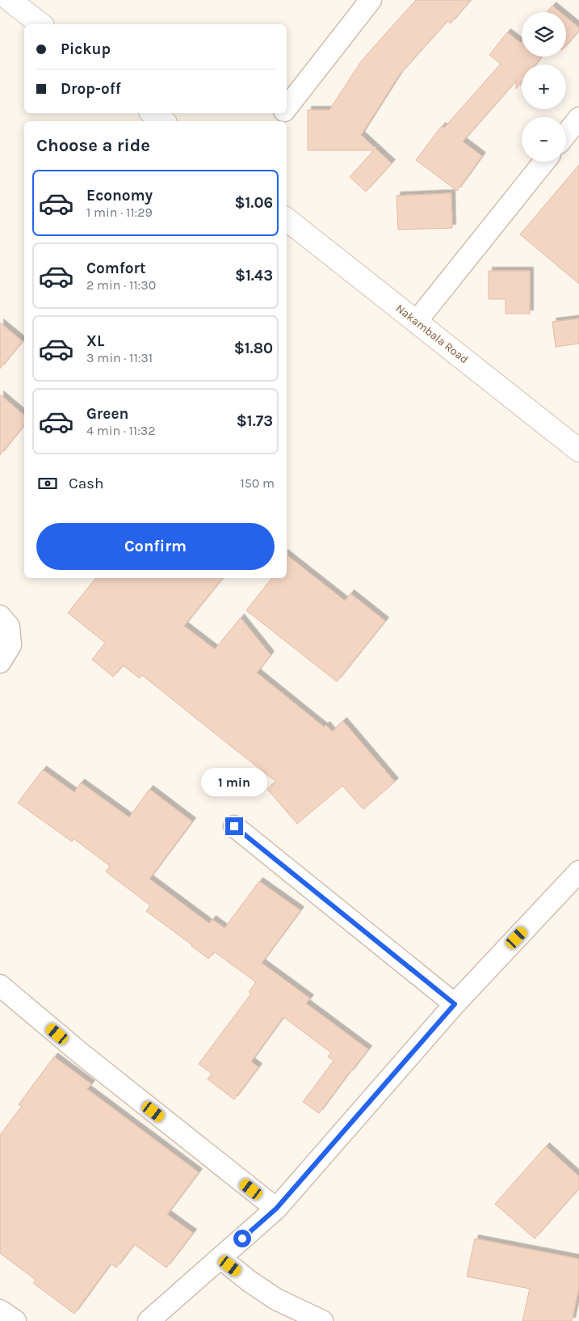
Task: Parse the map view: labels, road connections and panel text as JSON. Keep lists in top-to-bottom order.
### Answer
{
  "streets": {
    "main road": ["Nakambala Road"]
  },
  "page": {
    "map_buttons": ["+", "−"],
    "banner": ["Pickup", "Drop-off"],
    "heading": "Choose a ride",
    "list": [
      {
        "name": "Economy",
        "note": "1 min · 11:29",
        "value": "$1.06"
      },
      {
        "name": "Comfort",
        "note": "2 min · 11:30",
        "value": "$1.43"
      },
      {
        "name": "XL",
        "note": "3 min · 11:31",
        "value": "$1.80"
      },
      {
        "name": "Green",
        "note": "4 min · 11:32",
        "value": "$1.73"
      }
    ],
    "pay": ["Cash", "150 m"],
    "buttons": "Confirm",
    "bubble": "1 min"
  }
}
